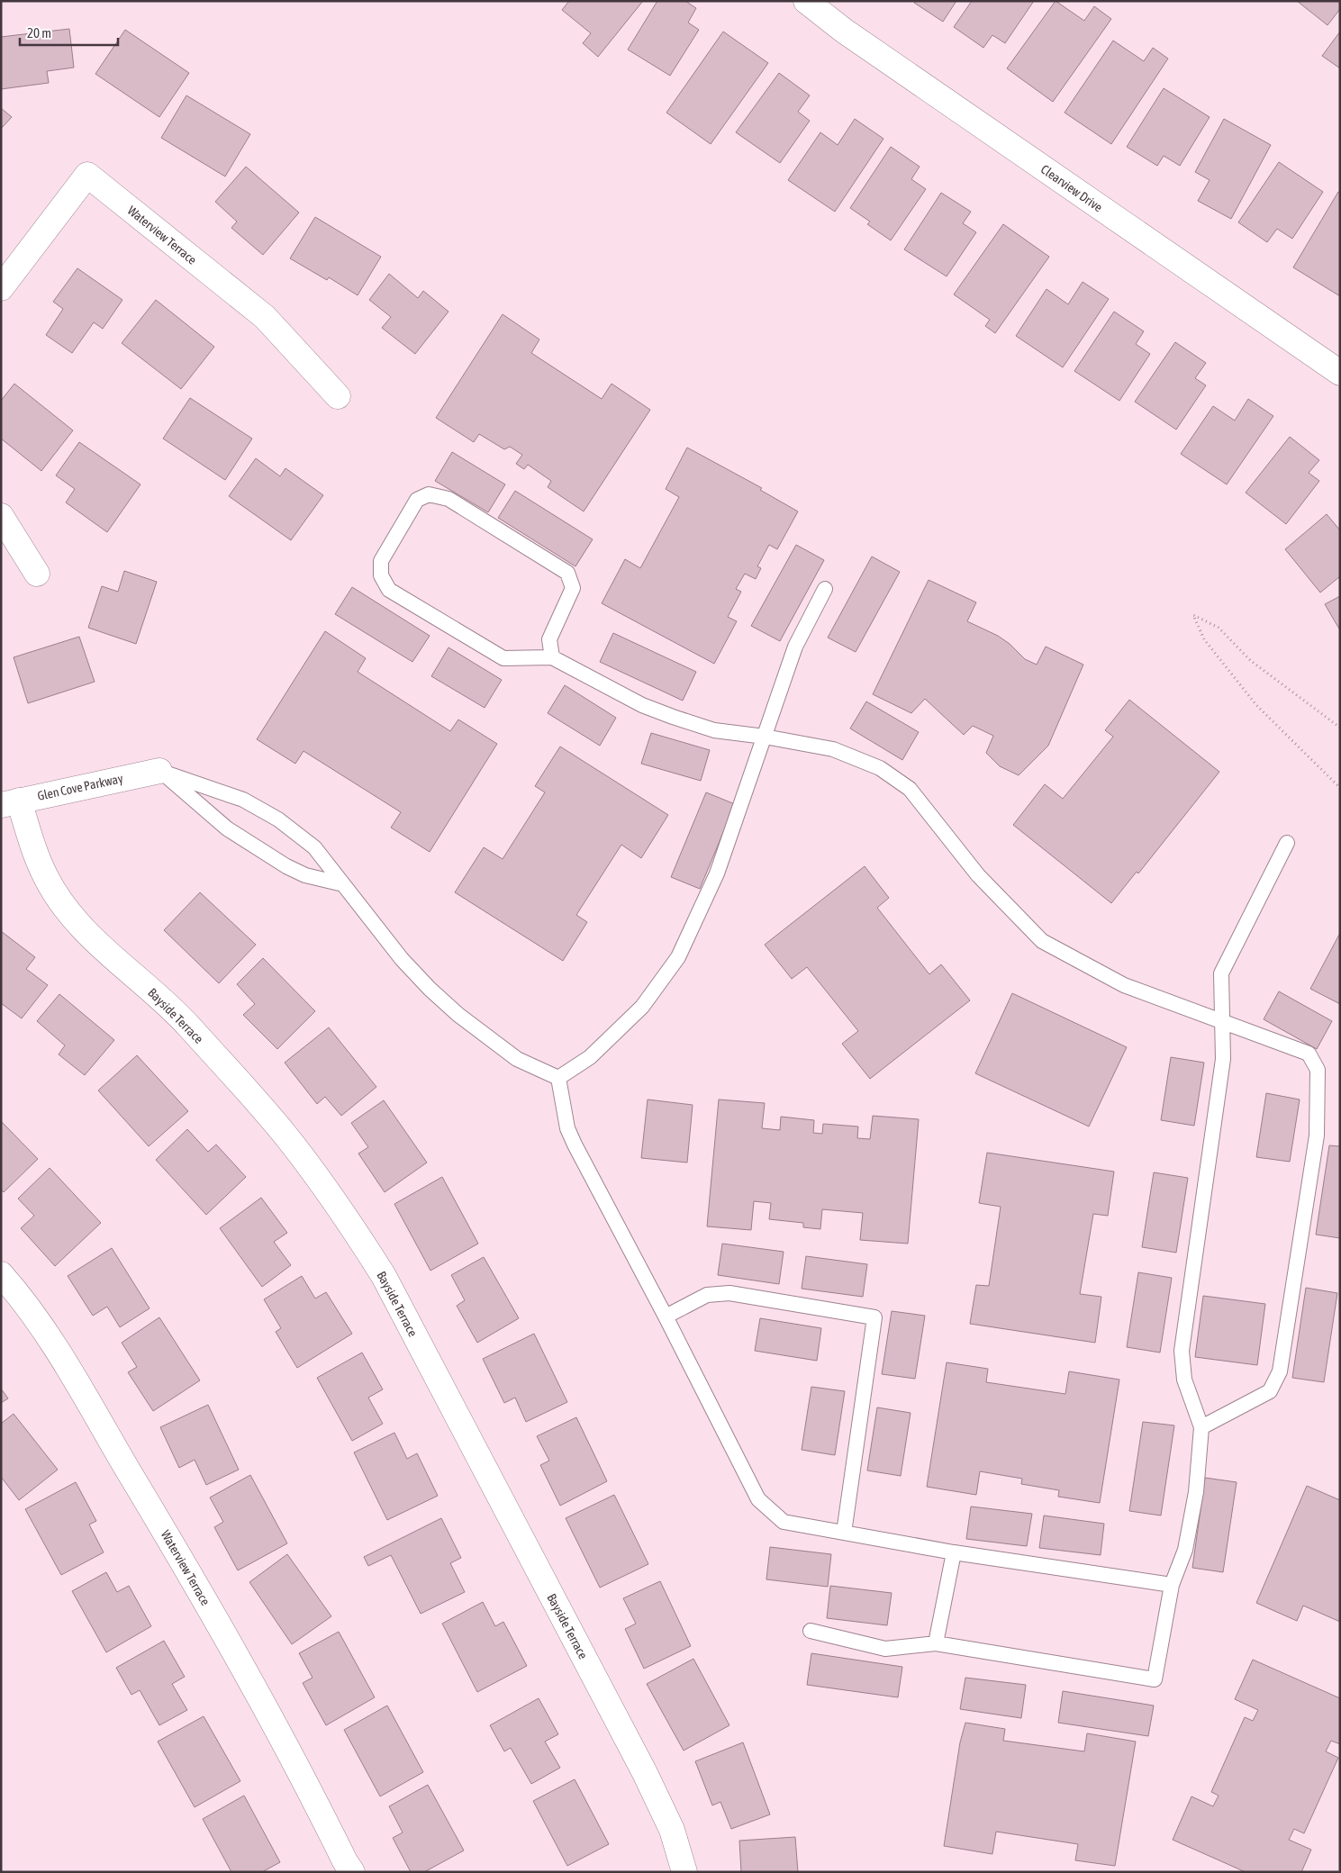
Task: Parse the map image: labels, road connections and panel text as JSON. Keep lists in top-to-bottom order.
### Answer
{
  "streets": {
    "street": [
      "Clearview Drive",
      "Waterview Terrace",
      "Glen Cove Parkway",
      "Bayside Terrace"
    ]
  },
  "crossings": [
    ["Glen Cove Parkway", "Bayside Terrace"]
  ],
  "scale_bar": "20 m"
}
